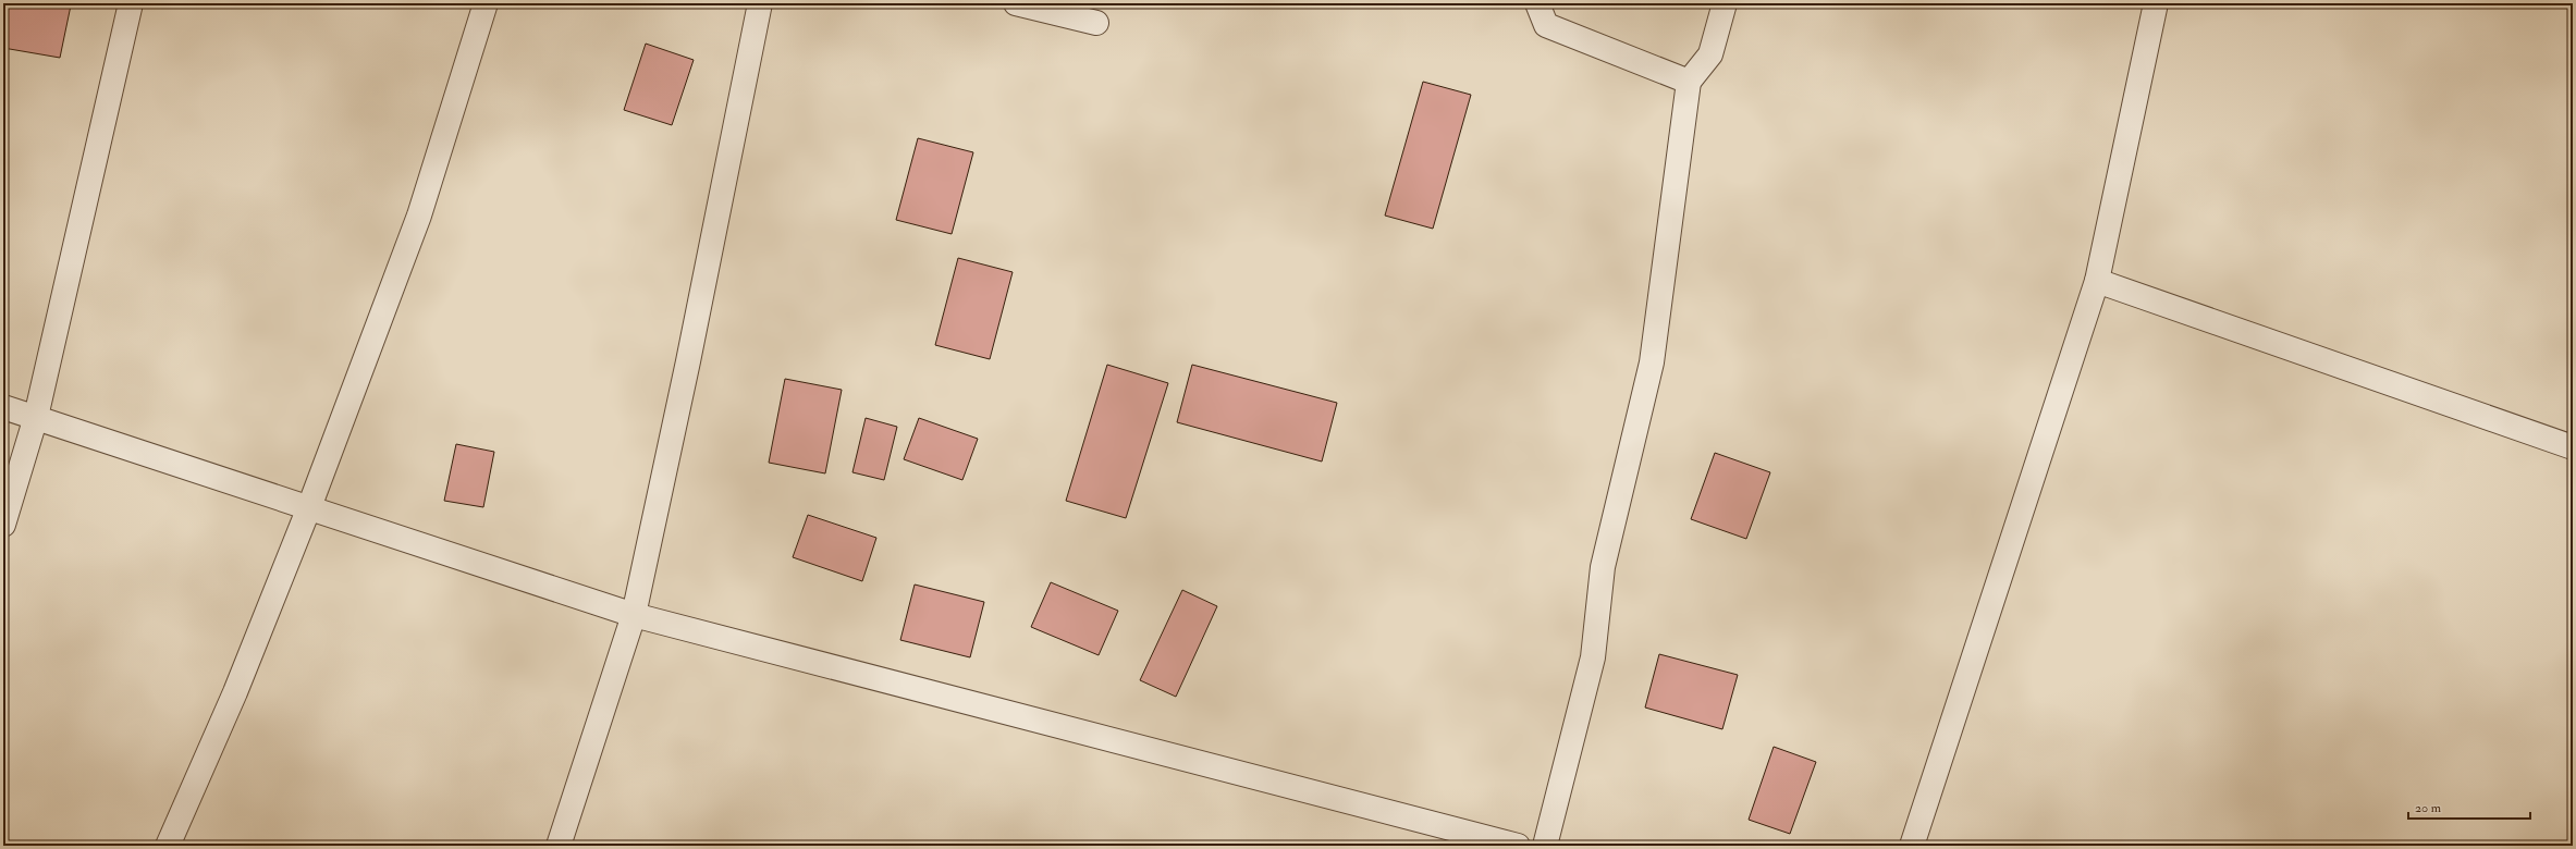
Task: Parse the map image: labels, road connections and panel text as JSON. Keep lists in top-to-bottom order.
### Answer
{
  "scale_bar": "20 m"
}
